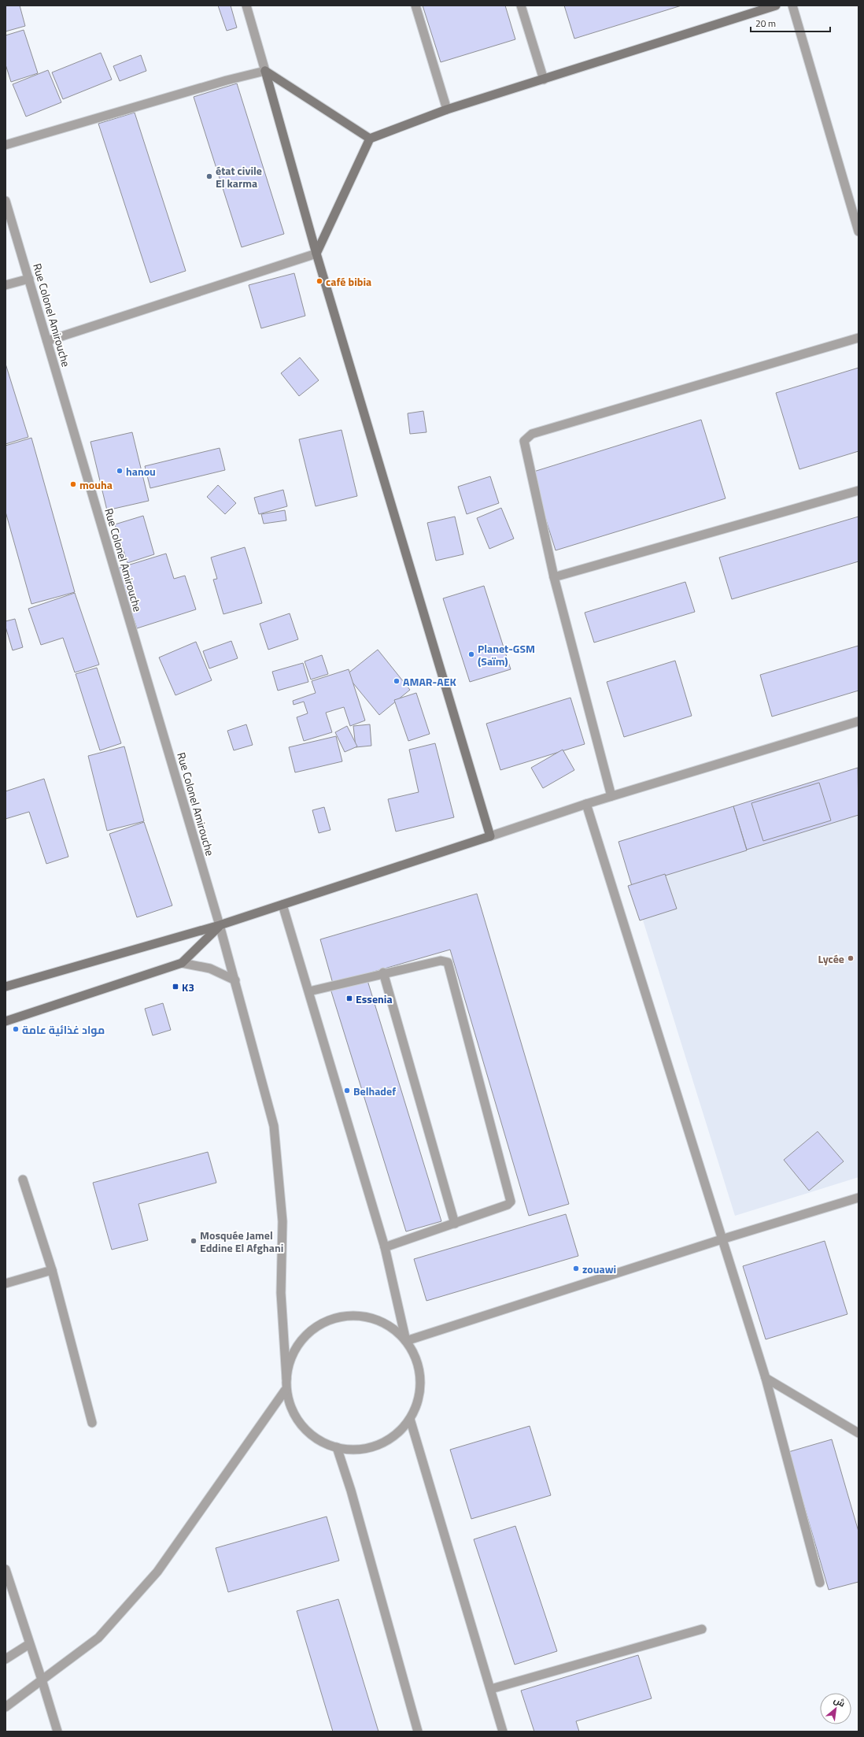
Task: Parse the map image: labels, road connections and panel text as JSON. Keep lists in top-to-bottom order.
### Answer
{
  "streets": {
    "street": ["Rue Colonel Amirouche"]
  },
  "places": {
    "other": [
      "état civile El karma",
      "café bibia",
      "hanou",
      "mouha",
      "Planet-GSM (Saïm)",
      "AMAR-AEK",
      "Lycée",
      "مواد غذائية عامة",
      "Belhadef",
      "Mosquée Jamel Eddine El Afghani",
      "zouawi"
    ],
    "transit": ["K3", "Essenia"]
  },
  "scale_bar": "20 m",
  "north": "top right"
}
